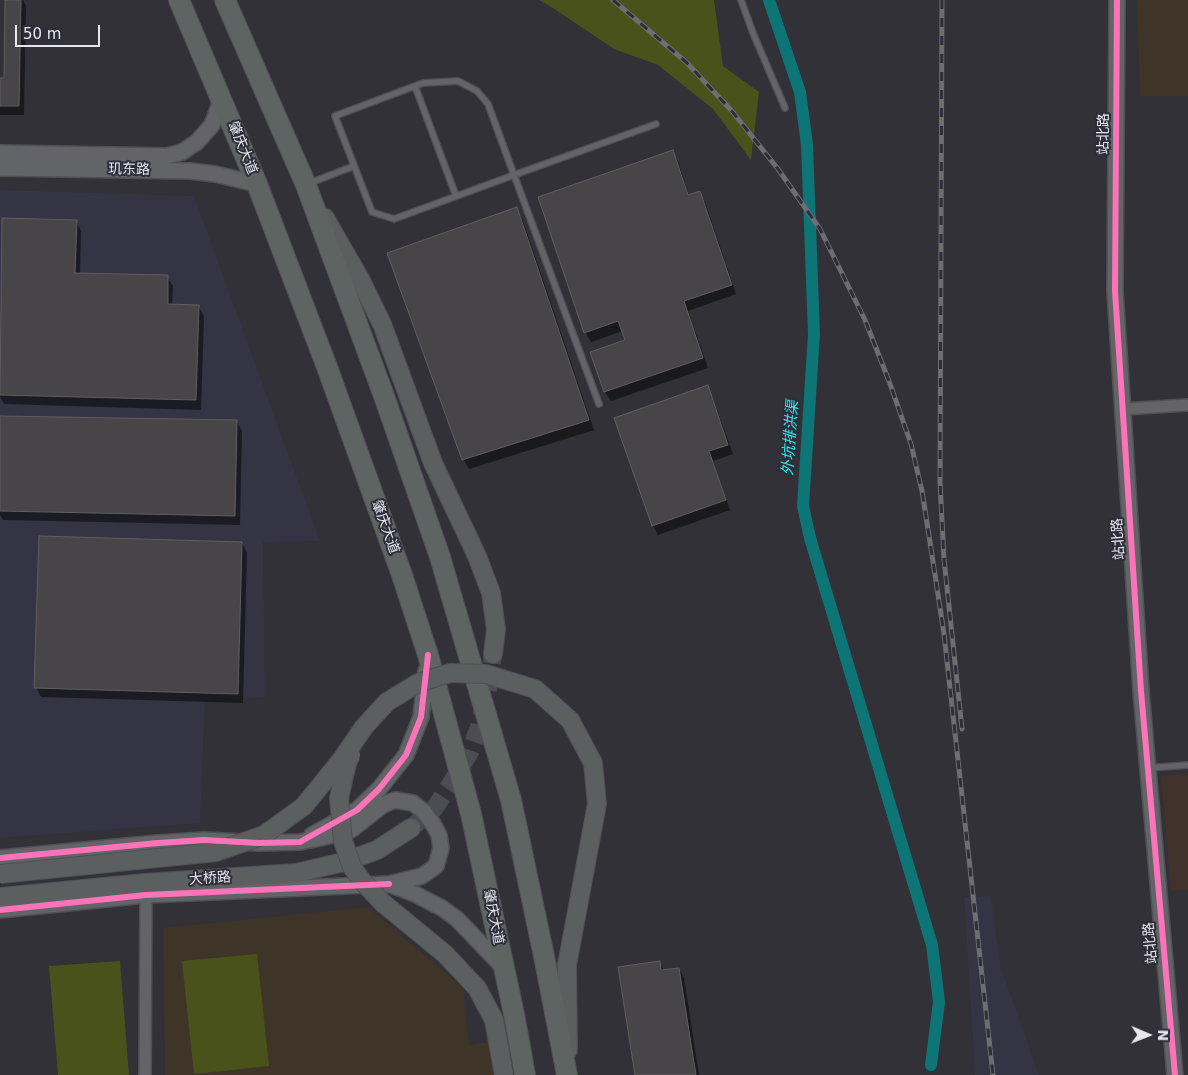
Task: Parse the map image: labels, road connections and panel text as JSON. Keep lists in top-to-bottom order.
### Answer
{
  "streets": {
    "highway": ["肇庆大道"],
    "main road": ["大桥路"],
    "street": ["站北路", "玑东路"]
  },
  "crossings": [
    ["肇庆大道", "玑东路"]
  ],
  "water": ["外坑排洪渠"],
  "scale_bar": "50 m",
  "north": "right"
}
